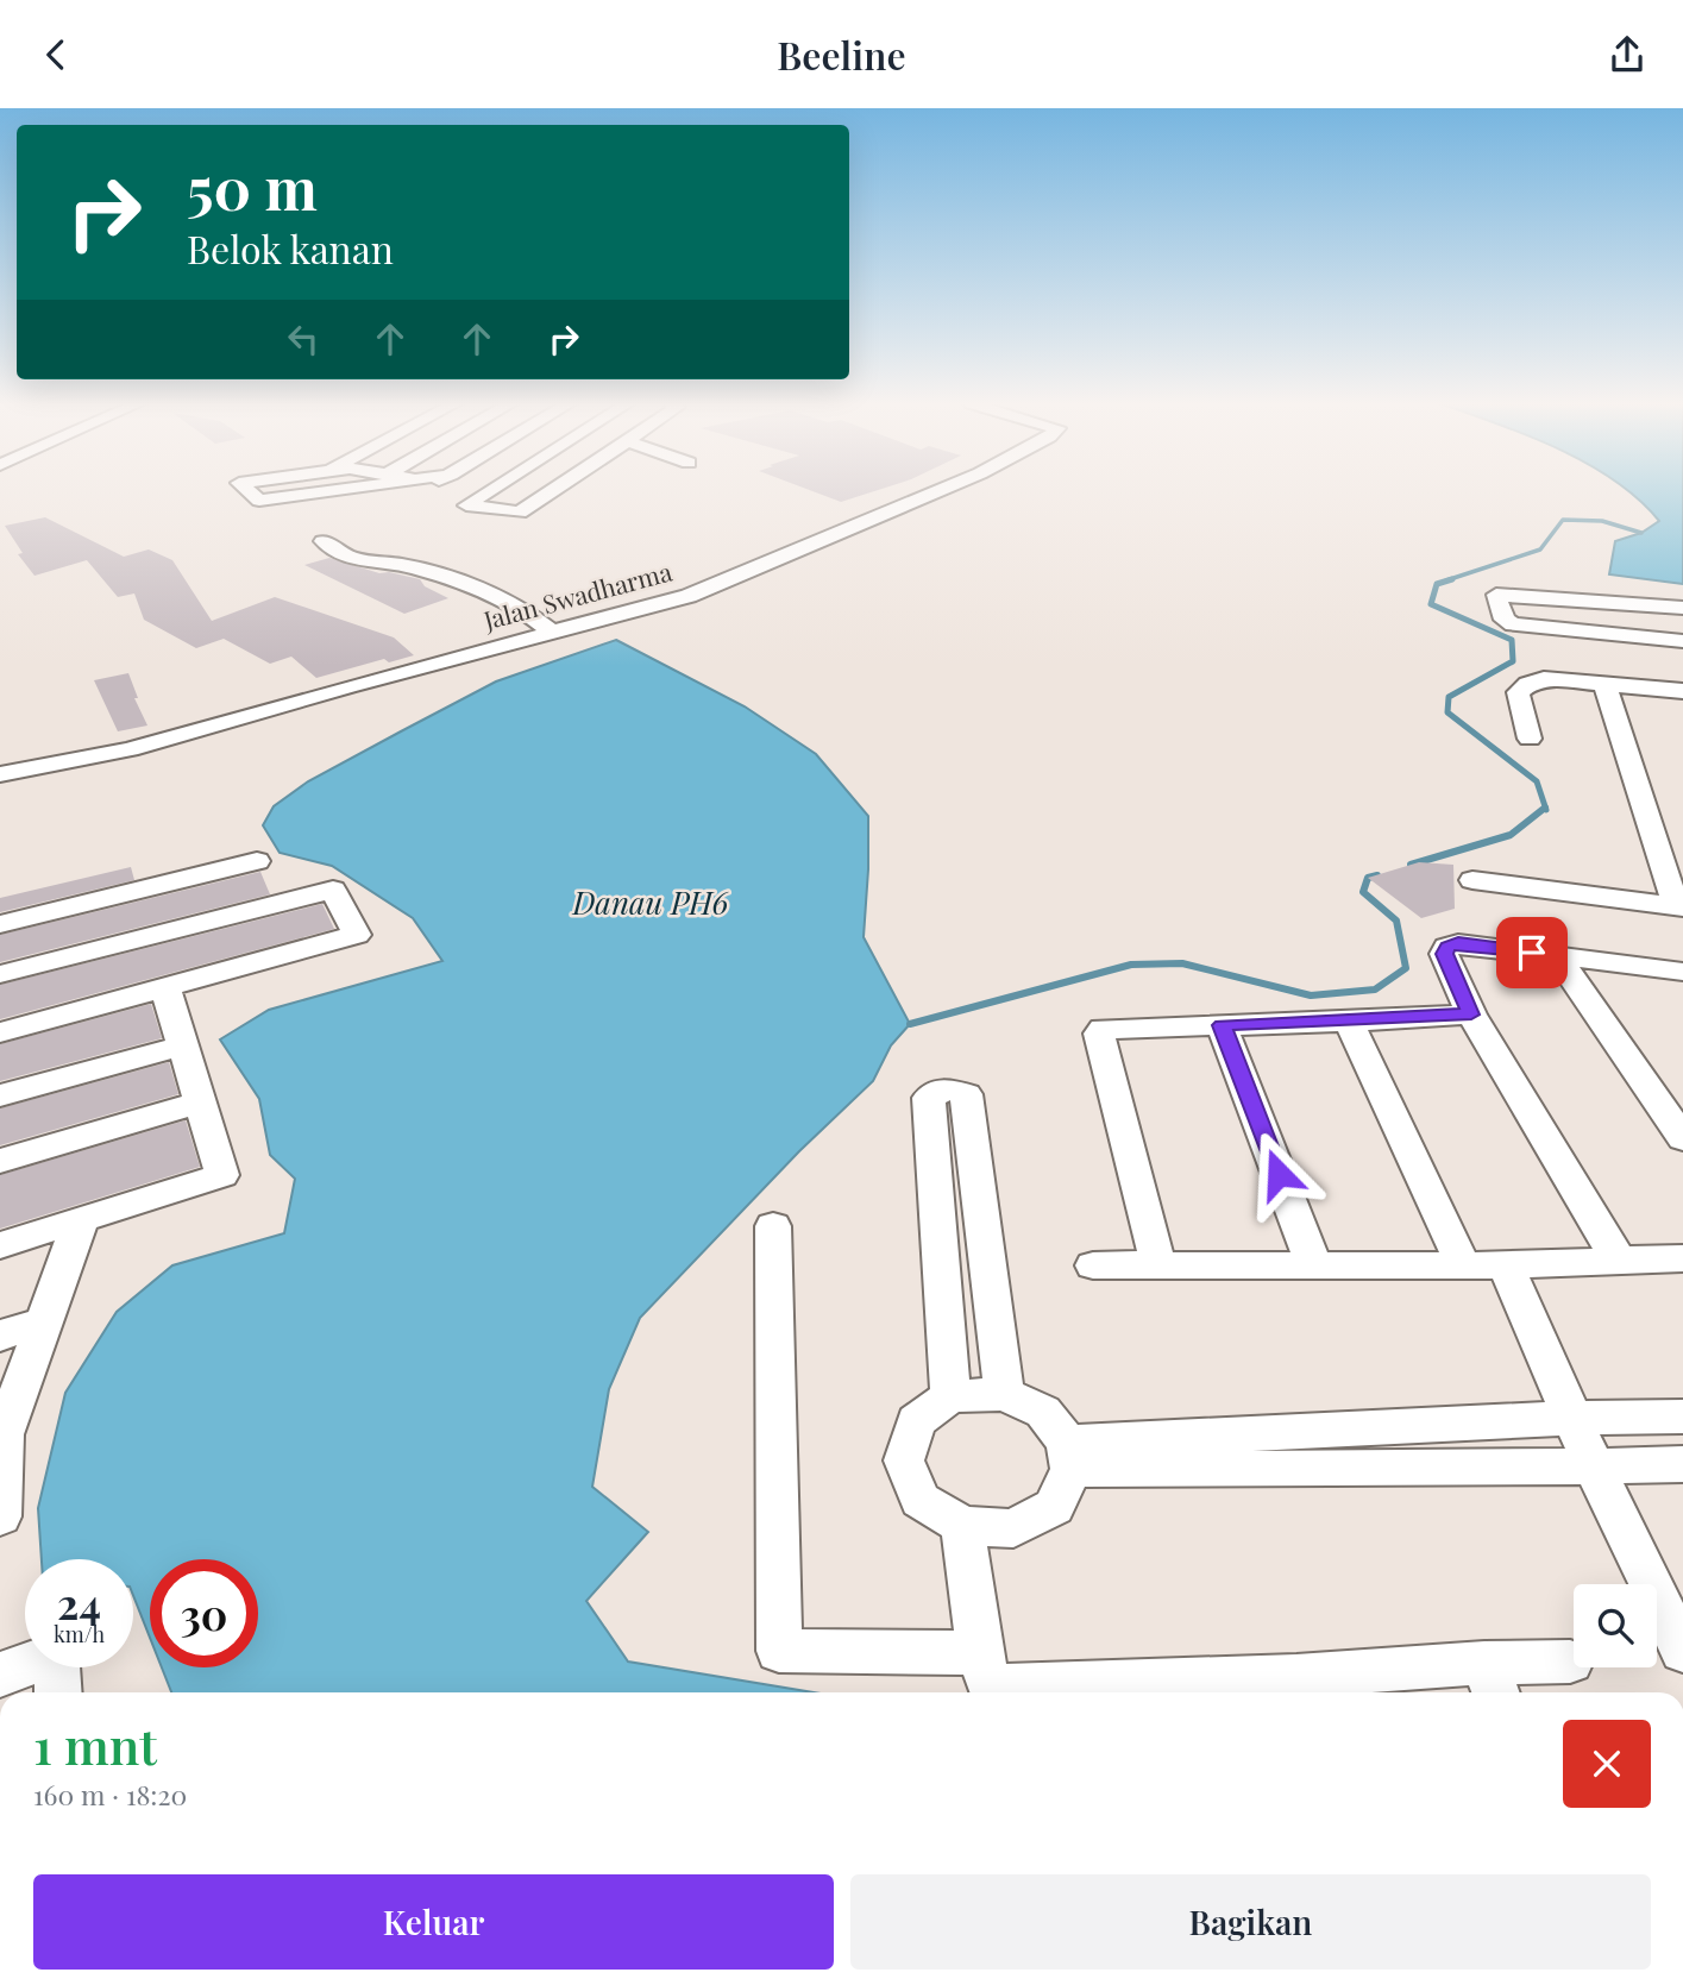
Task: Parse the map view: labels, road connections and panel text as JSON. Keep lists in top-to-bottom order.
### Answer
{
  "streets": {
    "street": ["Jalan Swadharma"]
  },
  "water": ["Danau PH6"],
  "page": {
    "header": "Beeline",
    "turn": ["50 m", "Belok kanan"],
    "speed": "24 km/h",
    "limit": "30",
    "heading": ["1 mnt", "160 m · 18:20"],
    "buttons": ["Keluar", "Bagikan"]
  }
}
